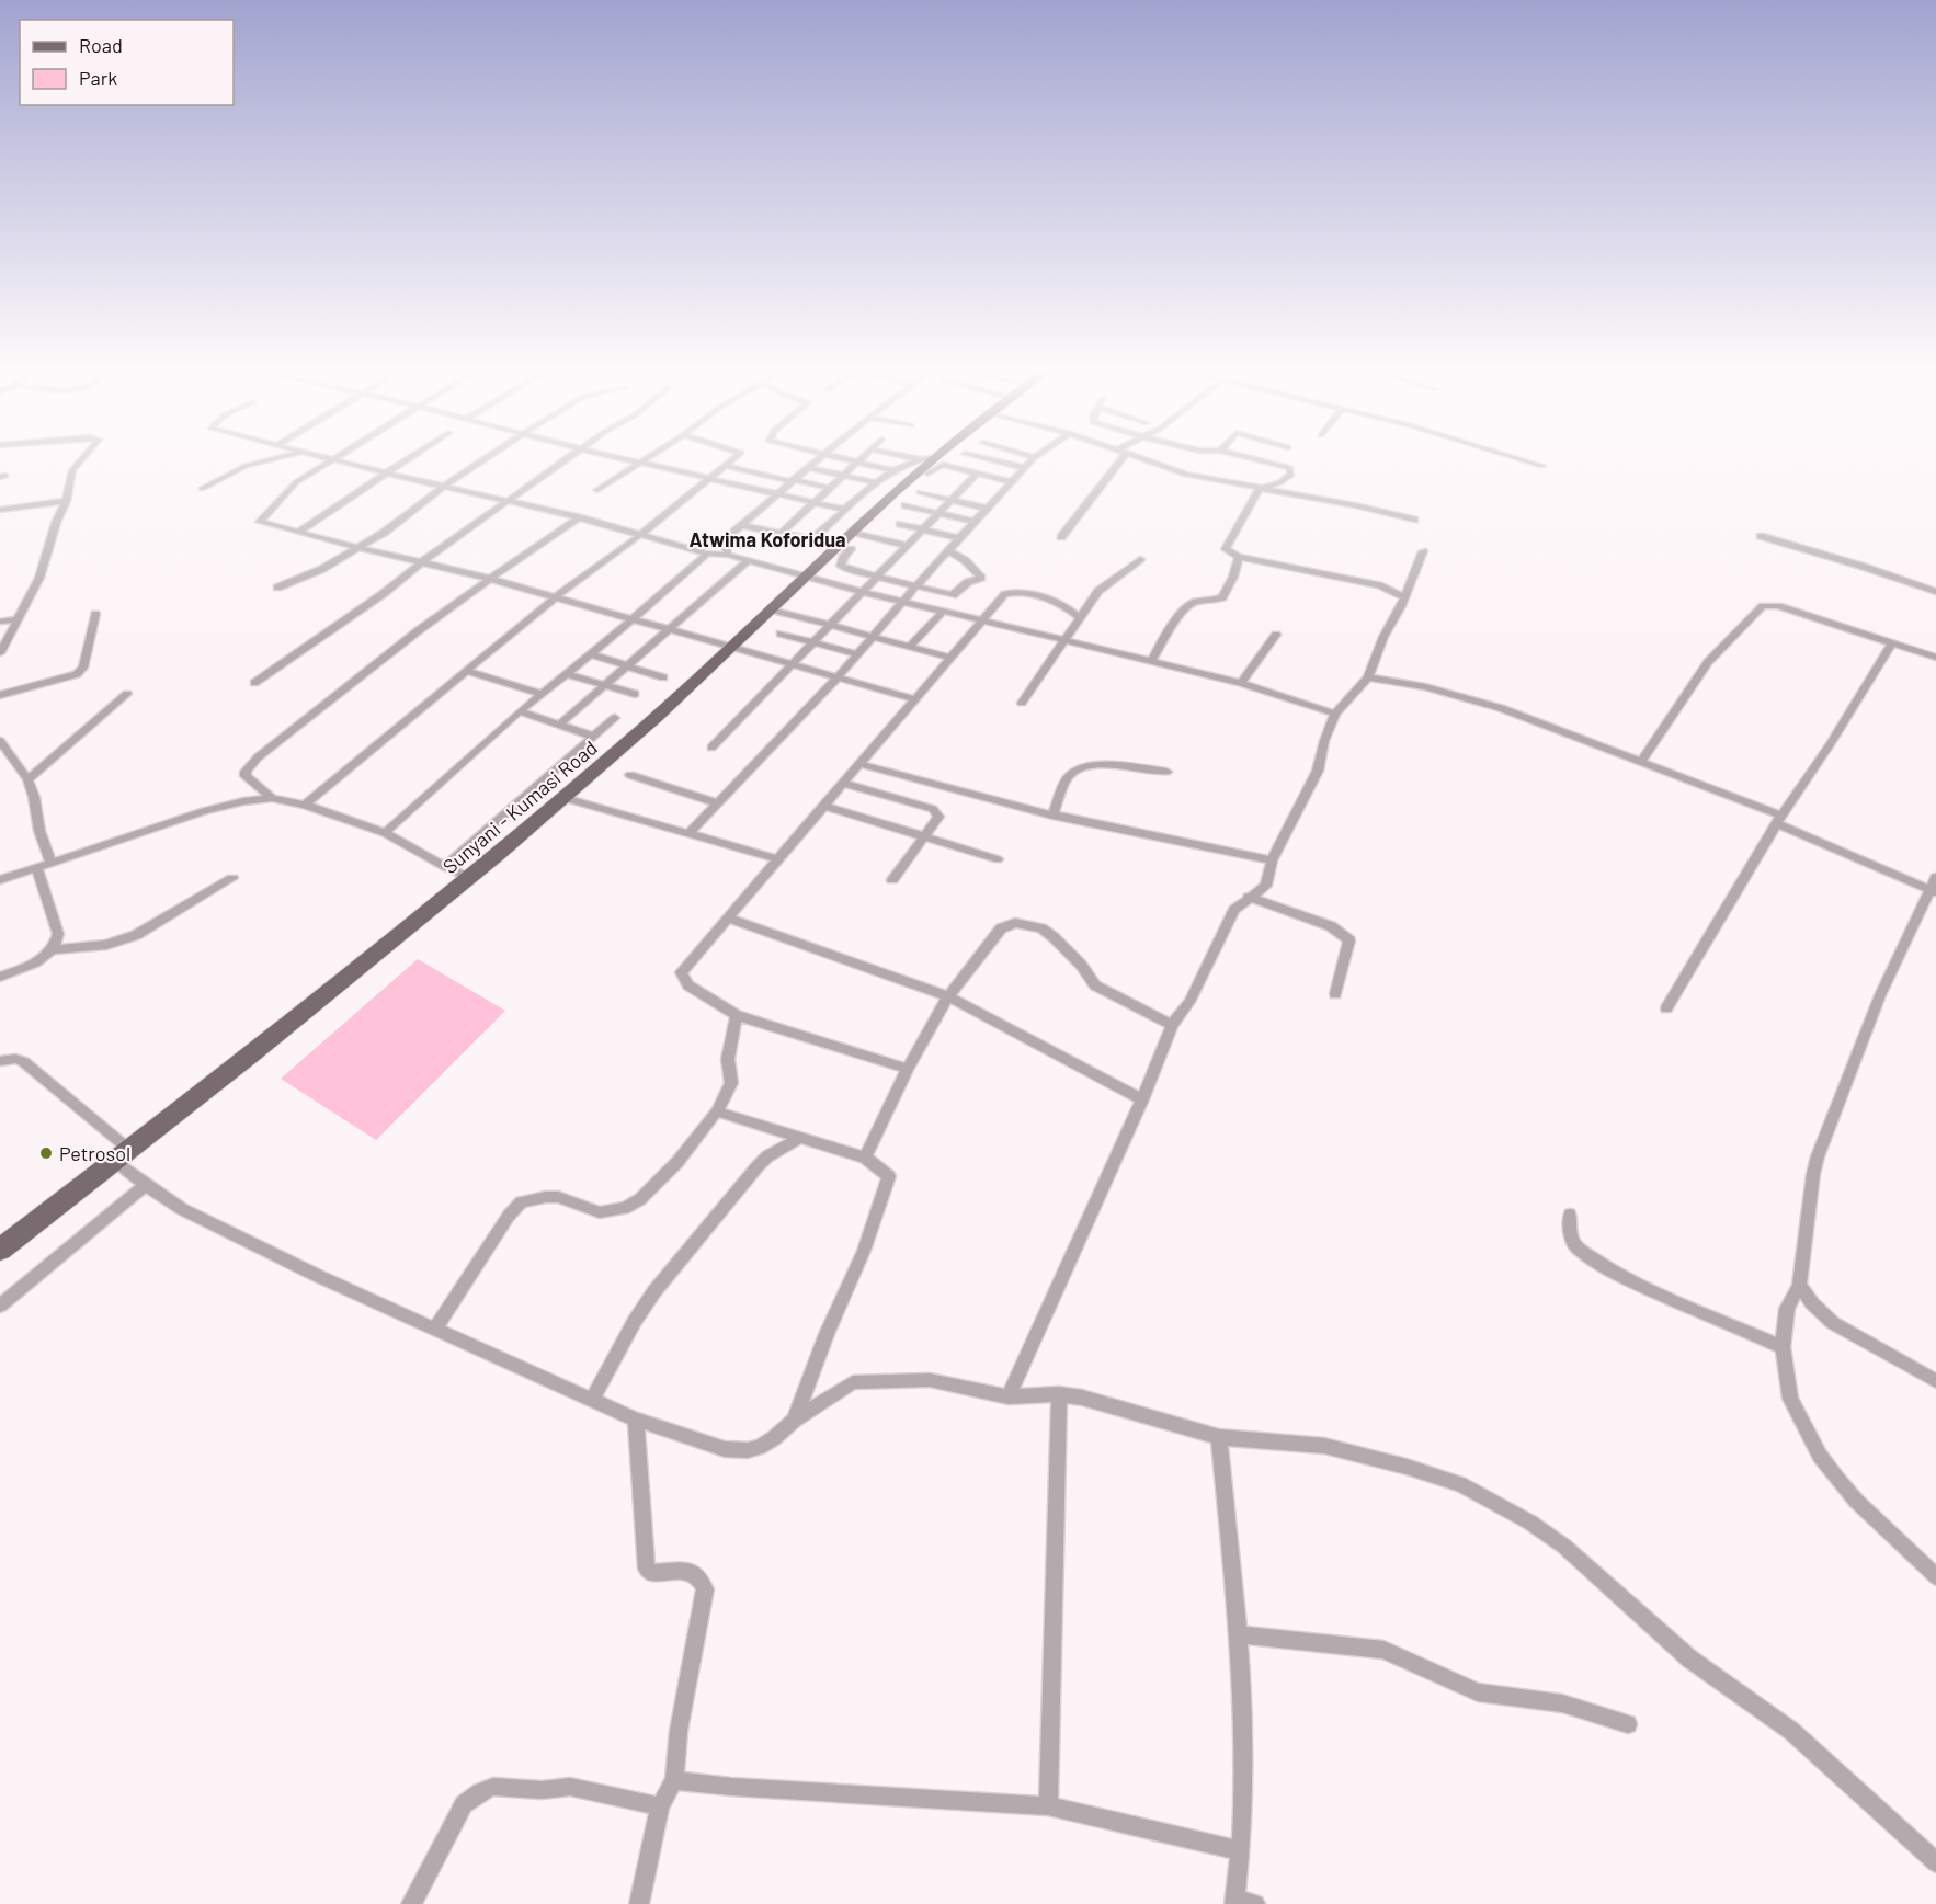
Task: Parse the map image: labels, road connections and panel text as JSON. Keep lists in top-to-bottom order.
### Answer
{
  "streets": {
    "main road": ["Sunyani - Kumasi Road"]
  },
  "districts": ["Atwima Koforidua"],
  "places": ["Petrosol"],
  "legend": ["Road", "Park"]
}
